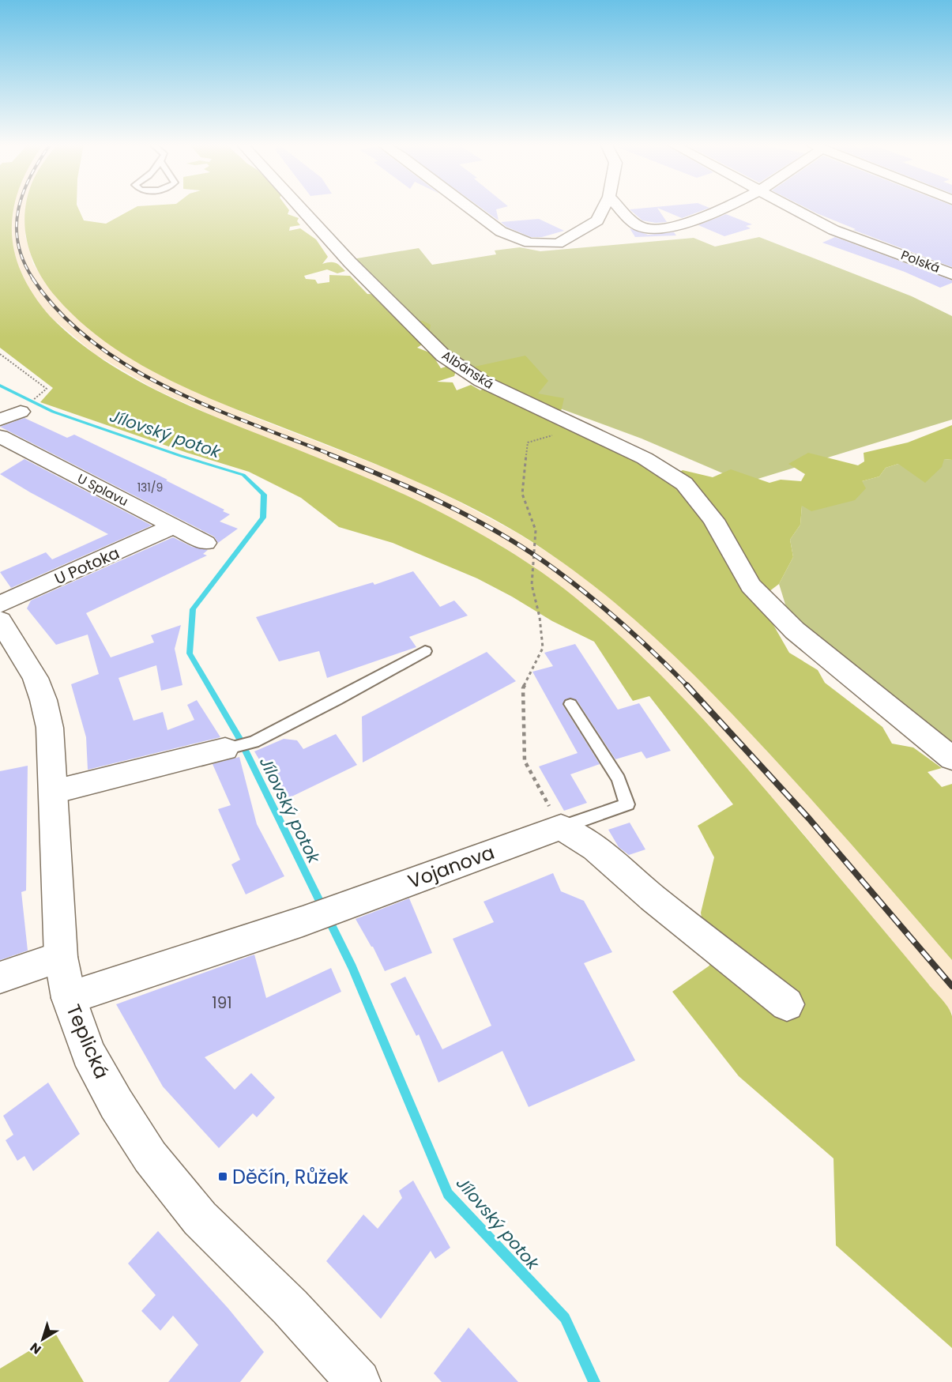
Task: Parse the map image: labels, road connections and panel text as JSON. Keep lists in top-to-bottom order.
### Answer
{
  "streets": {
    "street": [
      "Polská",
      "Albánská",
      "U Splavu",
      "U Potoka",
      "Vojanova",
      "Teplická"
    ]
  },
  "crossings": [
    ["U Splavu", "U Potoka"],
    ["Vojanova", "Teplická"]
  ],
  "water": ["Jílovský potok"],
  "places": {
    "transit": ["Děčín, Růžek"]
  },
  "house_numbers": ["131/9", "191"],
  "north": "bottom left"
}
